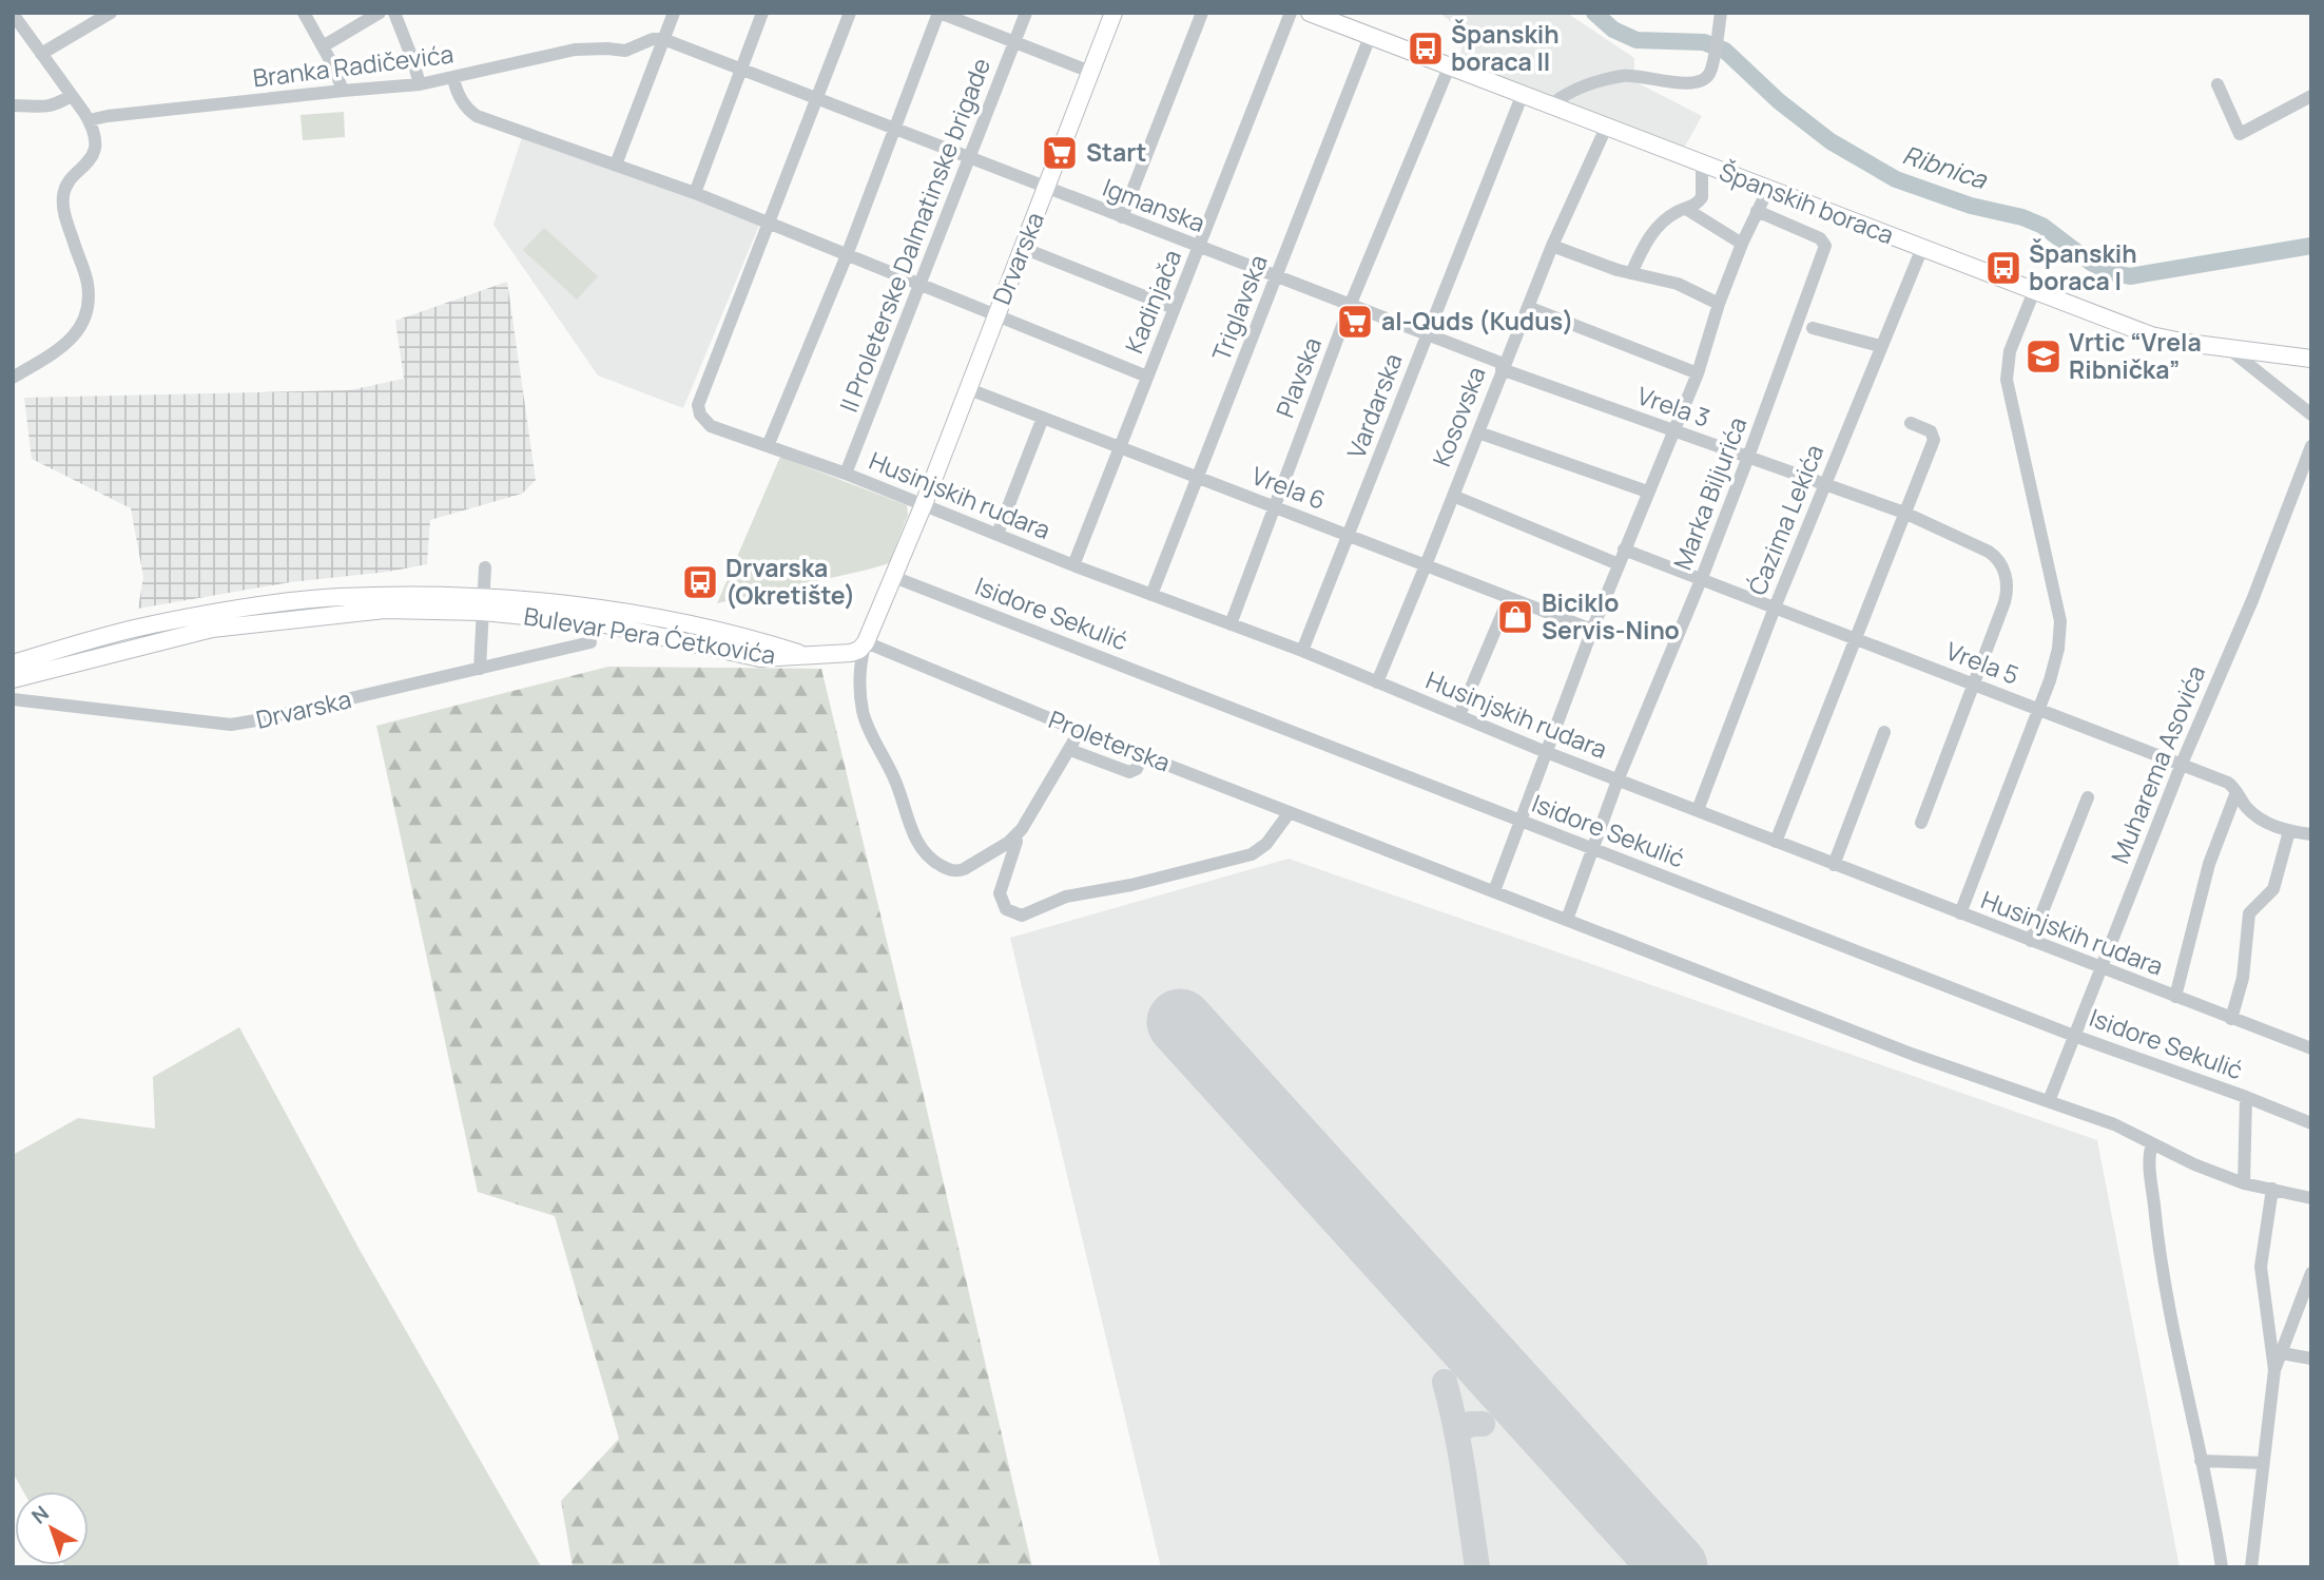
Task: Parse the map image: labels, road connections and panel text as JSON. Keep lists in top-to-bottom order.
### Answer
{
  "streets": {
    "main road": ["Španskih boraca", "Drvarska", "Bulevar Pera Ćetkovića"],
    "street": [
      "Branka Radičevića",
      "Igmanska",
      "II Proleterske Dalmatinske brigade",
      "Kadinjača",
      "Triglavska",
      "Plavska",
      "Vardarska",
      "Vrela 3",
      "Kosovska",
      "Vrela 6",
      "Marka Biljurića",
      "Husinjskih rudara",
      "Ćazima Lekića",
      "Isidore Sekulić",
      "Vrela 5",
      "Proleterska",
      "Muharema Asovića"
    ]
  },
  "crossings": [
    ["Branka Radičevića", "Igmanska"],
    ["Španskih boraca", "Triglavska"],
    ["Španskih boraca", "Plavska"],
    ["Španskih boraca", "Vardarska"],
    ["Španskih boraca", "Kosovska"],
    ["Španskih boraca", "Ćazima Lekića"],
    ["Igmanska", "II Proleterske Dalmatinske brigade"],
    ["Igmanska", "Drvarska"],
    ["Igmanska", "Kadinjača"],
    ["Igmanska", "Triglavska"],
    ["Igmanska", "Plavska"],
    ["Igmanska", "Vardarska"],
    ["Igmanska", "Vrela 3"],
    ["Igmanska", "Kosovska"],
    ["II Proleterske Dalmatinske brigade", "Husinjskih rudara"],
    ["Drvarska", "Vrela 6"],
    ["Drvarska", "Husinjskih rudara"],
    ["Kadinjača", "Vrela 6"],
    ["Kadinjača", "Husinjskih rudara"],
    ["Triglavska", "Vrela 6"],
    ["Triglavska", "Husinjskih rudara"],
    ["Plavska", "Vrela 6"],
    ["Plavska", "Husinjskih rudara"],
    ["Vardarska", "Vrela 6"],
    ["Vardarska", "Husinjskih rudara"],
    ["Vrela 3", "Kosovska"],
    ["Vrela 3", "Marka Biljurića"],
    ["Vrela 3", "Ćazima Lekića"],
    ["Vrela 3", "Vrela 5"],
    ["Kosovska", "Vrela 6"],
    ["Kosovska", "Husinjskih rudara"],
    ["Marka Biljurića", "Husinjskih rudara"],
    ["Marka Biljurića", "Isidore Sekulić"],
    ["Marka Biljurića", "Vrela 5"],
    ["Marka Biljurića", "Proleterska"],
    ["Husinjskih rudara", "Ćazima Lekića"],
    ["Husinjskih rudara", "Muharema Asovića"],
    ["Ćazima Lekića", "Vrela 5"],
    ["Isidore Sekulić", "Muharema Asovića"],
    ["Bulevar Pera Ćetkovića", "Proleterska"],
    ["Vrela 5", "Muharema Asovića"],
    ["Proleterska", "Muharema Asovića"]
  ],
  "water": ["Ribnica"],
  "places": {
    "bus stop": ["Španskih boraca II", "Španskih boraca I", "Drvarska (Okretište)"],
    "supermarket": ["Start", "al-Quds (Kudus)"],
    "school or university": ["Vrtic “Vrela Ribnička”"],
    "shop": ["Biciklo Servis-Nino"]
  },
  "north": "top left"
}
